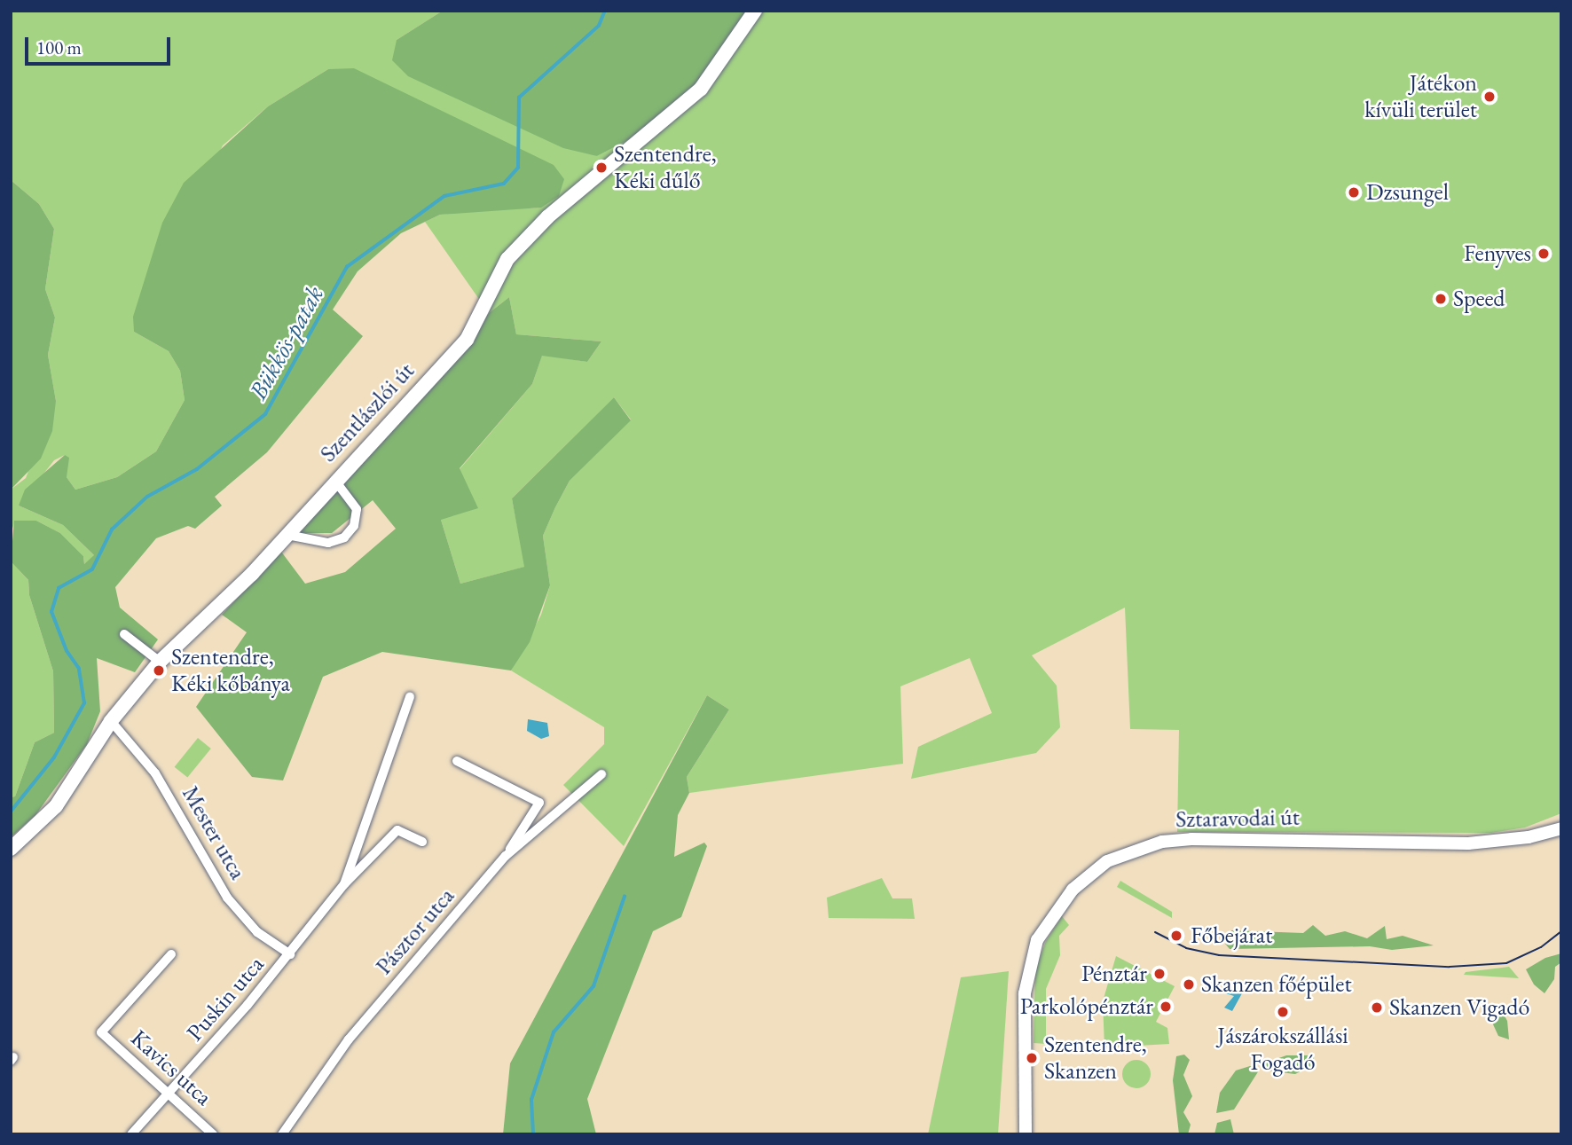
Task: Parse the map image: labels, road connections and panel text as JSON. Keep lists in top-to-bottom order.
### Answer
{
  "streets": {
    "main road": ["Szentlászlói út"],
    "street": [
      "Sztaravodai út",
      "Mester utca",
      "Pásztor utca",
      "Puskin utca",
      "Kavics utca"
    ]
  },
  "crossings": [
    ["Szentlászlói út", "Mester utca"],
    ["Mester utca", "Puskin utca"],
    ["Puskin utca", "Kavics utca"]
  ],
  "water": ["Bükkös-patak"],
  "places": [
    "Játékon kívüli terület",
    "Szentendre, Kéki dűlő",
    "Dzsungel",
    "Fenyves",
    "Speed",
    "Szentendre, Kéki kőbánya",
    "Főbejárat",
    "Pénztár",
    "Skanzen főépület",
    "Parkolópénztár",
    "Skanzen Vigadó",
    "Jászárokszállási Fogadó",
    "Szentendre, Skanzen"
  ],
  "scale_bar": "100 m"
}
